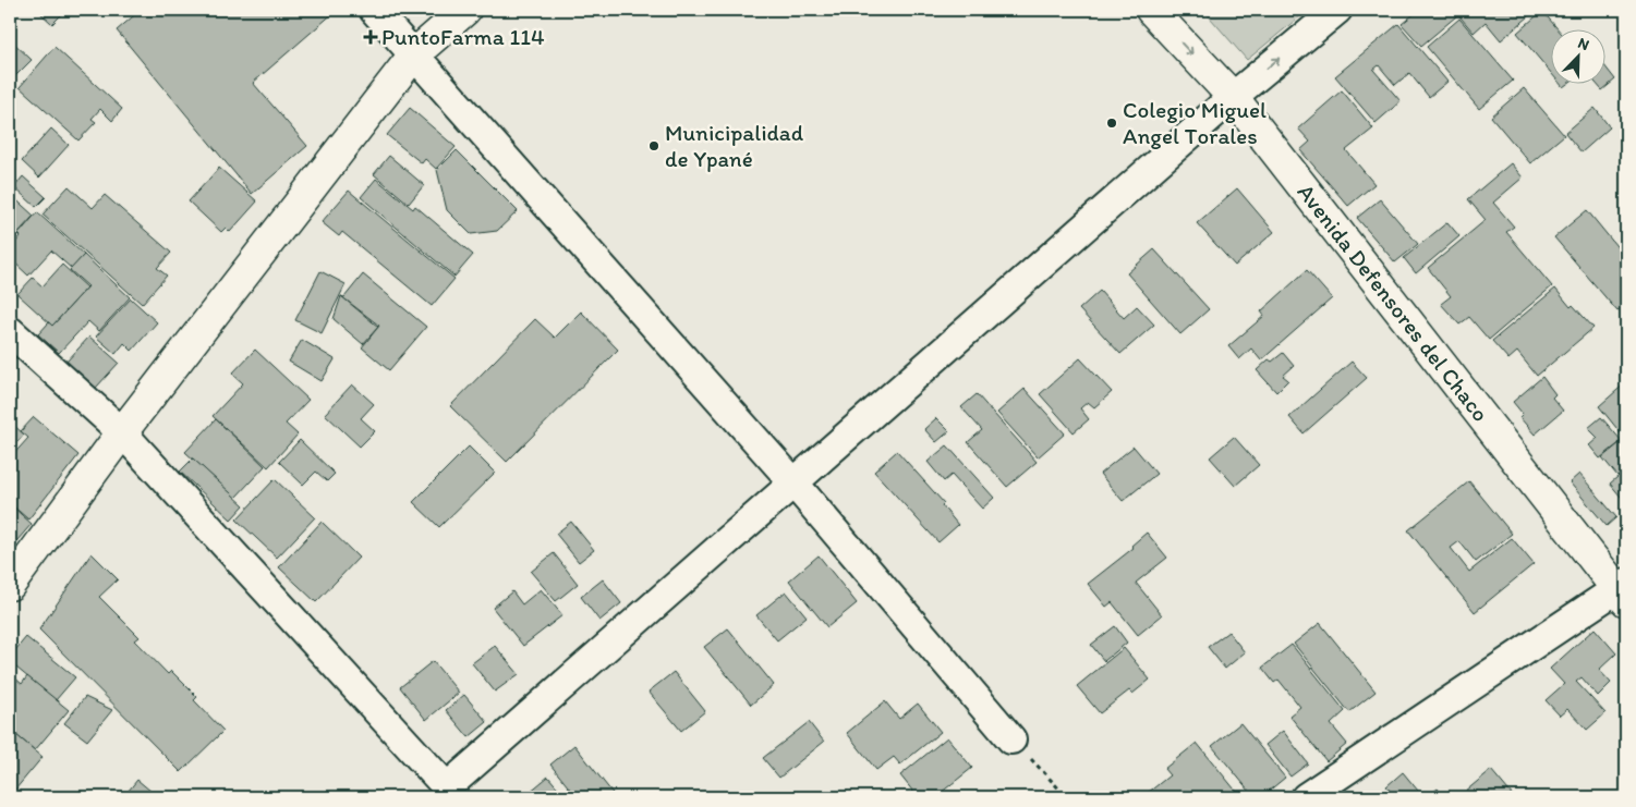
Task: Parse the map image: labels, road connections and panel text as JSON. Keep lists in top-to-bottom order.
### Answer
{
  "streets": {
    "main road": ["Avenida Defensores del Chaco"]
  },
  "places": {
    "health": ["PuntoFarma 114"],
    "other": ["Colegio Miguel Angel Torales", "Municipalidad de Ypané"]
  },
  "north": "top right"
}
